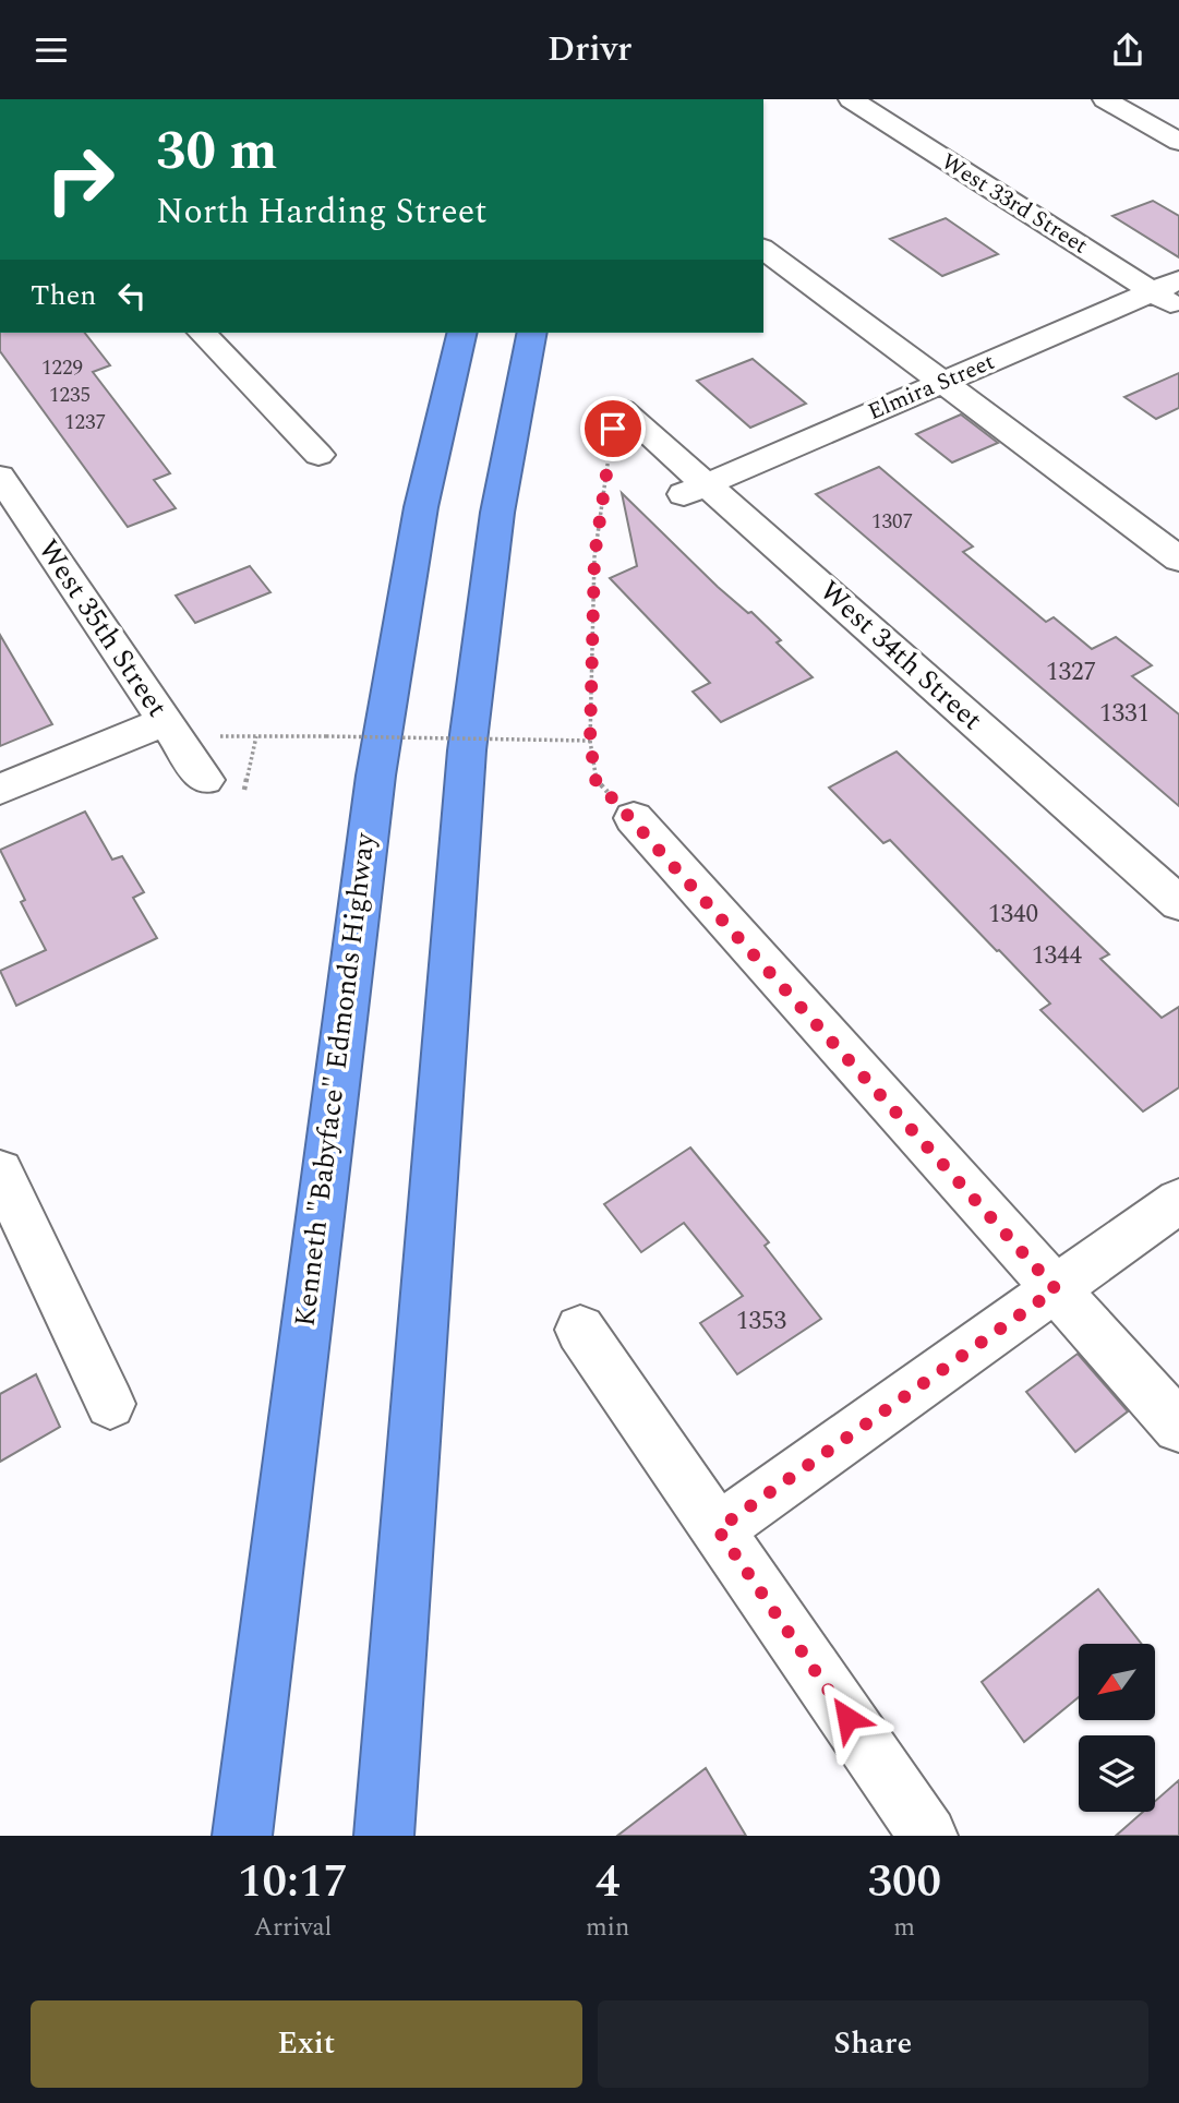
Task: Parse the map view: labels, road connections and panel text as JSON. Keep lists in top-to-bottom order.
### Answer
{
  "streets": {
    "highway": ["Kenneth \"Babyface\" Edmonds Highway"],
    "street": [
      "West 33rd Street",
      "Elmira Street",
      "West 35th Street",
      "West 34th Street"
    ]
  },
  "crossings": [
    ["West 33rd Street", "Elmira Street"],
    ["Elmira Street", "West 34th Street"]
  ],
  "house_numbers": [
    "1229",
    "1235",
    "1237",
    "1307",
    "1327",
    "1331",
    "1340",
    "1344",
    "1353"
  ],
  "north": "bottom left",
  "page": {
    "header": "Drivr",
    "turn": ["30 m", "North Harding Street"],
    "then": "Then",
    "eta": [
      "10:17",
      "Arrival",
      "4",
      "min",
      "300",
      "m"
    ],
    "buttons": ["Exit", "Share"]
  }
}
